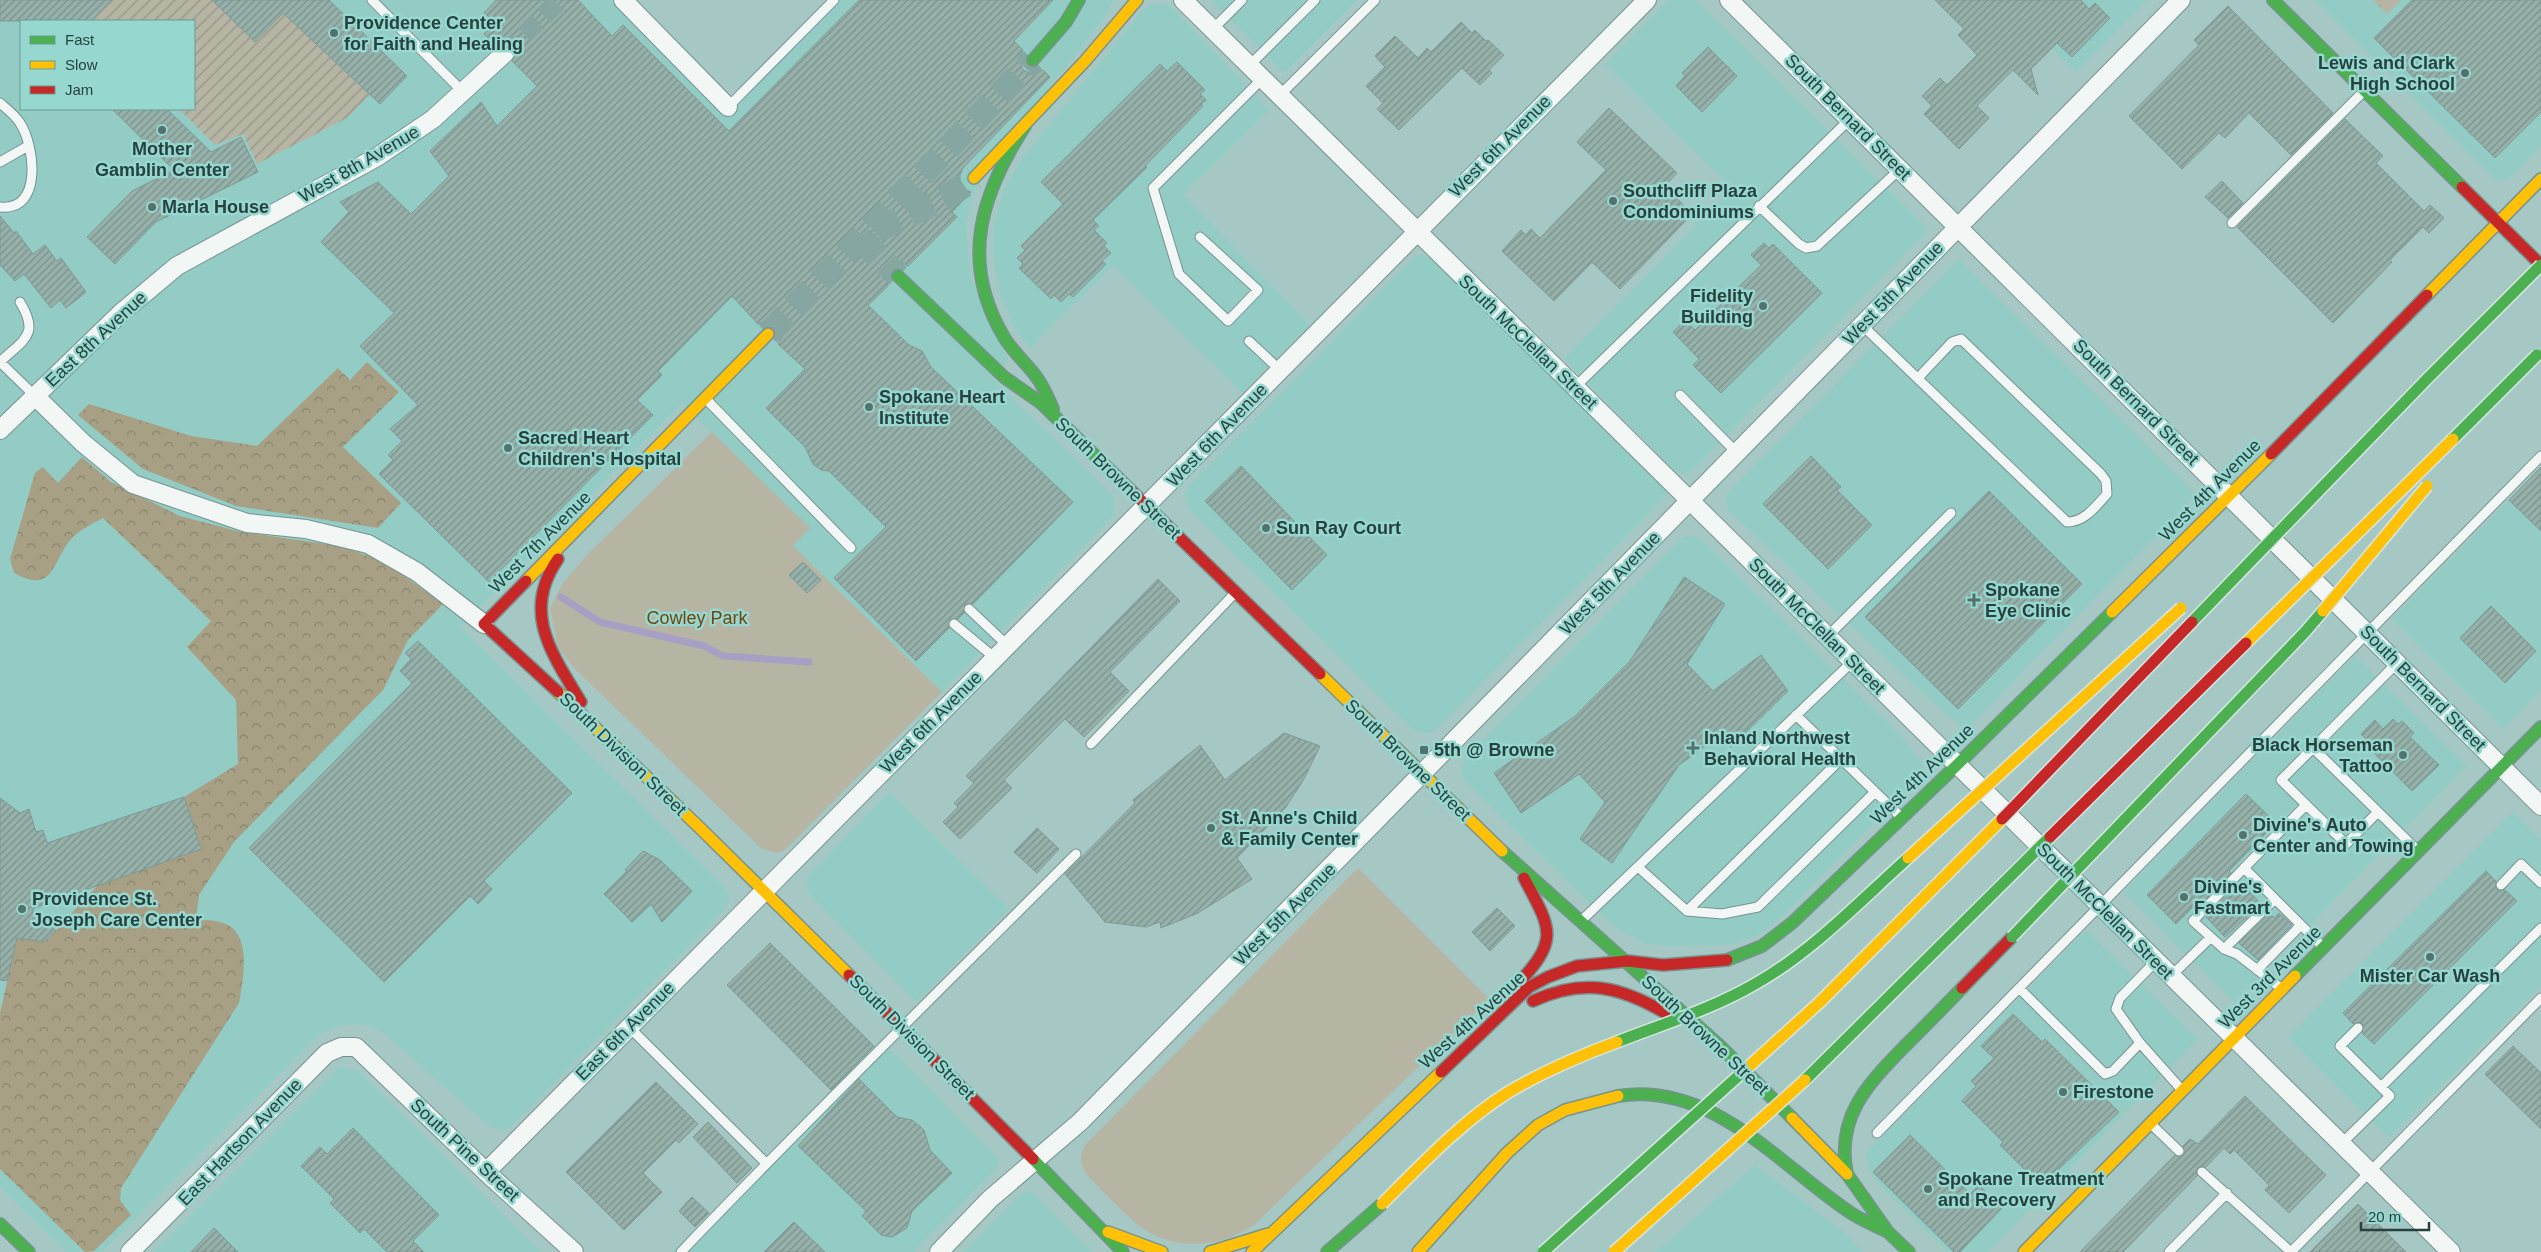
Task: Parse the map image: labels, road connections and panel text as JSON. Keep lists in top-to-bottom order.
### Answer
{
  "streets": {
    "main road": [
      "South Browne Street",
      "West 4th Avenue",
      "West 7th Avenue",
      "South Division Street",
      "West 3rd Avenue"
    ],
    "street": [
      "South Bernard Street",
      "West 6th Avenue",
      "West 8th Avenue",
      "West 5th Avenue",
      "East 8th Avenue",
      "South McClellan Street",
      "East 6th Avenue",
      "East Hartson Avenue",
      "South Pine Street"
    ]
  },
  "crossings": [
    ["South Bernard Street", "West 5th Avenue"],
    ["South Bernard Street", "West 4th Avenue"],
    ["South Bernard Street", "West 3rd Avenue"],
    ["West 6th Avenue", "South McClellan Street"],
    ["West 6th Avenue", "South Browne Street"],
    ["West 6th Avenue", "South Division Street"],
    ["West 6th Avenue", "East 6th Avenue"],
    ["West 8th Avenue", "East 8th Avenue"],
    ["West 5th Avenue", "South McClellan Street"],
    ["West 5th Avenue", "South Browne Street"],
    ["West 5th Avenue", "South Division Street"],
    ["East 8th Avenue", "South Division Street"],
    ["South McClellan Street", "West 4th Avenue"],
    ["South McClellan Street", "West 3rd Avenue"],
    ["South Browne Street", "West 4th Avenue"],
    ["West 7th Avenue", "South Division Street"],
    ["South Division Street", "East 6th Avenue"],
    ["East 6th Avenue", "South Pine Street"],
    ["East Hartson Avenue", "South Pine Street"]
  ],
  "parks": ["Cowley Park"],
  "places": {
    "other": [
      "Providence Center for Faith and Healing",
      "Lewis and Clark High School",
      "Mother Gamblin Center",
      "Southcliff Plaza Condominiums",
      "Marla House",
      "Fidelity Building",
      "Spokane Heart Institute",
      "Sacred Heart Children's Hospital",
      "Sun Ray Court",
      "Black Horseman Tattoo",
      "St. Anne's Child & Family Center",
      "Divine's Auto Center and Towing",
      "Divine's Fastmart",
      "Providence St. Joseph Care Center",
      "Mister Car Wash",
      "Firestone",
      "Spokane Treatment and Recovery"
    ],
    "health": ["Spokane Eye Clinic", "Inland Northwest Behavioral Health"],
    "transit": ["5th @ Browne"]
  },
  "legend": ["Fast", "Slow", "Jam"],
  "scale_bar": "20 m"
}
